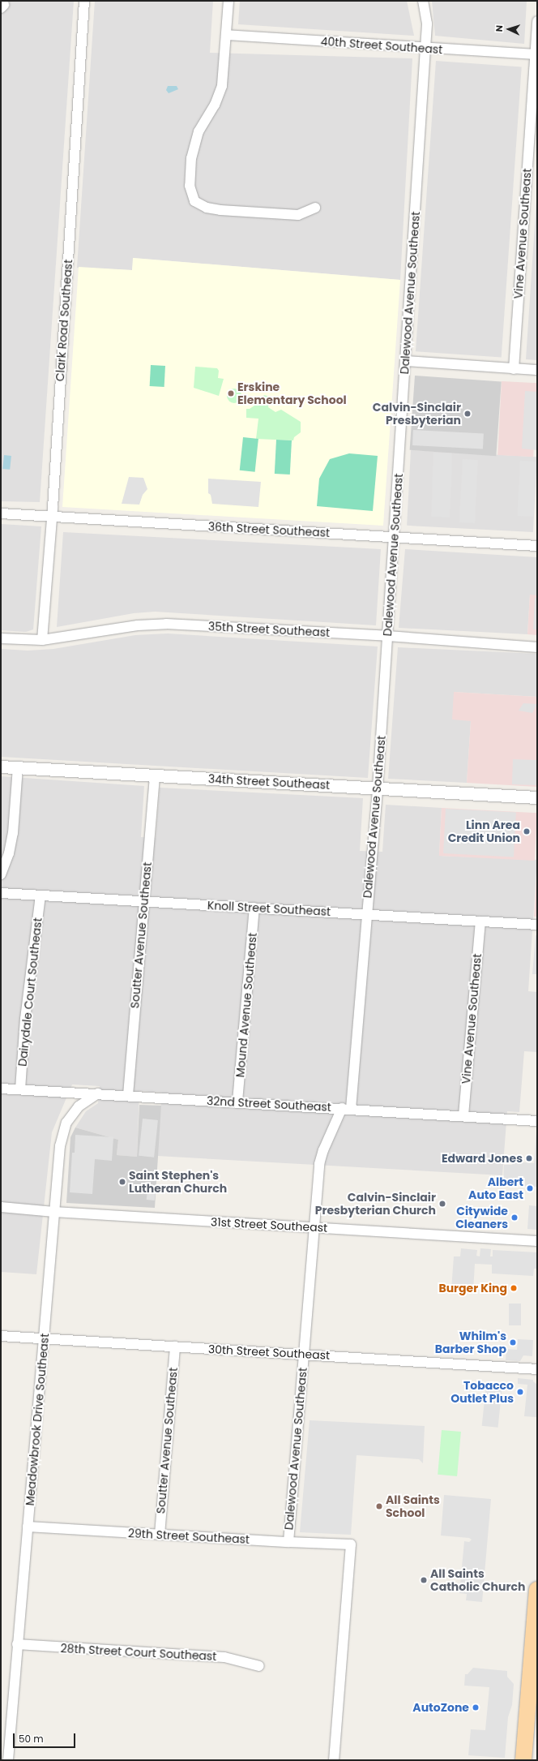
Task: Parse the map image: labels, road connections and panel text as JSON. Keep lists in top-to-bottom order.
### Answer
{
  "streets": {
    "street": [
      "40th Street Southeast",
      "Vine Avenue Southeast",
      "Dalewood Avenue Southeast",
      "Clark Road Southeast",
      "36th Street Southeast",
      "35th Street Southeast",
      "34th Street Southeast",
      "Knoll Street Southeast",
      "Soutter Avenue Southeast",
      "Dairydale Court Southeast",
      "Mound Avenue Southeast",
      "32nd Street Southeast",
      "31st Street Southeast",
      "30th Street Southeast",
      "Meadowbrook Drive Southeast",
      "29th Street Southeast",
      "28th Street Court Southeast"
    ]
  },
  "crossings": [
    ["40th Street Southeast", "Vine Avenue Southeast"],
    ["40th Street Southeast", "Dalewood Avenue Southeast"],
    ["Vine Avenue Southeast", "Knoll Street Southeast"],
    ["Vine Avenue Southeast", "32nd Street Southeast"],
    ["Dalewood Avenue Southeast", "36th Street Southeast"],
    ["Dalewood Avenue Southeast", "35th Street Southeast"],
    ["Dalewood Avenue Southeast", "34th Street Southeast"],
    ["Dalewood Avenue Southeast", "Knoll Street Southeast"],
    ["Dalewood Avenue Southeast", "32nd Street Southeast"],
    ["Dalewood Avenue Southeast", "31st Street Southeast"],
    ["Dalewood Avenue Southeast", "30th Street Southeast"],
    ["Dalewood Avenue Southeast", "29th Street Southeast"],
    ["Clark Road Southeast", "36th Street Southeast"],
    ["Clark Road Southeast", "35th Street Southeast"],
    ["34th Street Southeast", "Soutter Avenue Southeast"],
    ["Knoll Street Southeast", "Soutter Avenue Southeast"],
    ["Knoll Street Southeast", "Dairydale Court Southeast"],
    ["Knoll Street Southeast", "Mound Avenue Southeast"],
    ["Soutter Avenue Southeast", "32nd Street Southeast"],
    ["Soutter Avenue Southeast", "30th Street Southeast"],
    ["Soutter Avenue Southeast", "29th Street Southeast"],
    ["Dairydale Court Southeast", "32nd Street Southeast"],
    ["Mound Avenue Southeast", "32nd Street Southeast"],
    ["32nd Street Southeast", "Meadowbrook Drive Southeast"],
    ["31st Street Southeast", "Meadowbrook Drive Southeast"],
    ["30th Street Southeast", "Meadowbrook Drive Southeast"],
    ["Meadowbrook Drive Southeast", "29th Street Southeast"],
    ["Meadowbrook Drive Southeast", "28th Street Court Southeast"]
  ],
  "places": [
    "Erskine Elementary School",
    "Calvin-Sinclair Presbyterian",
    "Linn Area Credit Union",
    "Edward Jones",
    "Saint Stephen's Lutheran Church",
    "Albert Auto East",
    "Calvin-Sinclair Presbyterian Church",
    "Citywide Cleaners",
    "Burger King",
    "Whilm's Barber Shop",
    "Tobacco Outlet Plus",
    "All Saints School",
    "All Saints Catholic Church",
    "AutoZone"
  ],
  "scale_bar": "50 m",
  "north": "left"
}
